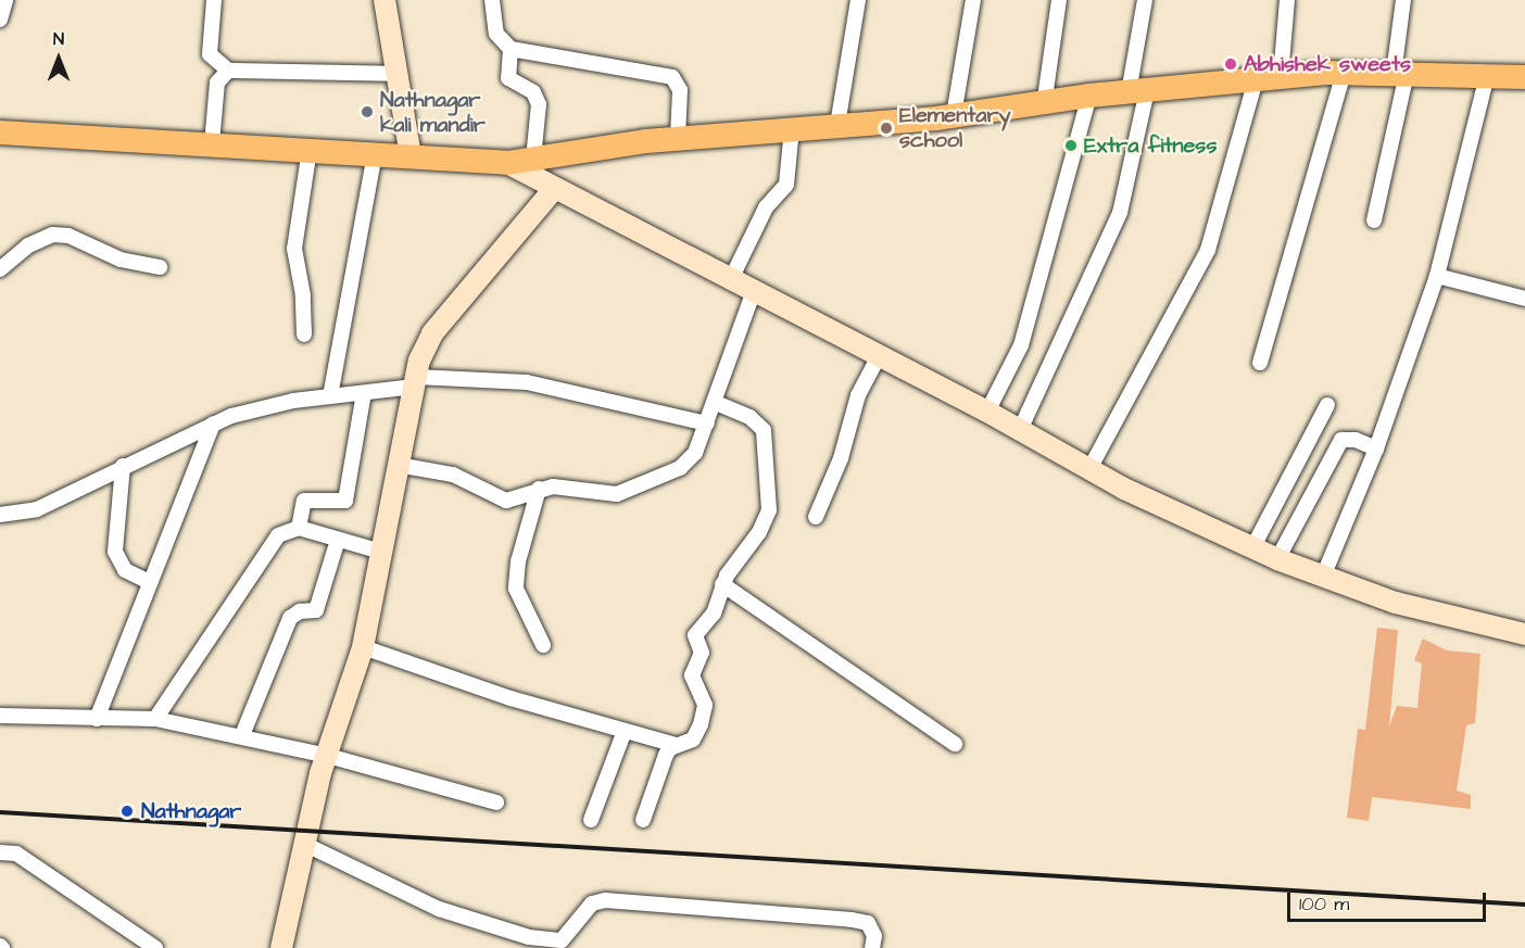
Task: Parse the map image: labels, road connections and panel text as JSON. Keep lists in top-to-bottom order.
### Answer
{
  "places": [
    "Abhishek sweets",
    "Nathnagar kali mandir",
    "Elementary school",
    "Extra fitness",
    "Nathnagar"
  ],
  "scale_bar": "100 m",
  "north": "top"
}
